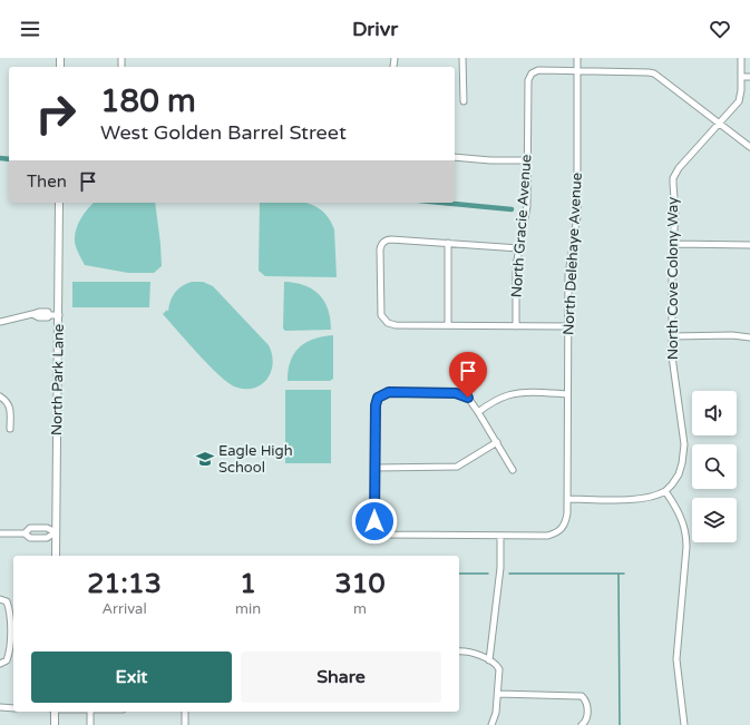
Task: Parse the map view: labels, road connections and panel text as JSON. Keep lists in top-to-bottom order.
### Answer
{
  "streets": {
    "street": [
      "North Gracie Avenue",
      "North Delehaye Avenue",
      "North Cove Colony Way",
      "North Park Lane"
    ]
  },
  "crossings": [
    ["North Gracie Avenue", "North Delehaye Avenue"]
  ],
  "places": {
    "school or university": ["Eagle High School"]
  },
  "page": {
    "header": "Drivr",
    "turn": ["180 m", "West Golden Barrel Street"],
    "then": "Then",
    "eta": [
      "21:13",
      "Arrival",
      "1",
      "min",
      "310",
      "m"
    ],
    "buttons": ["Exit", "Share"]
  }
}
